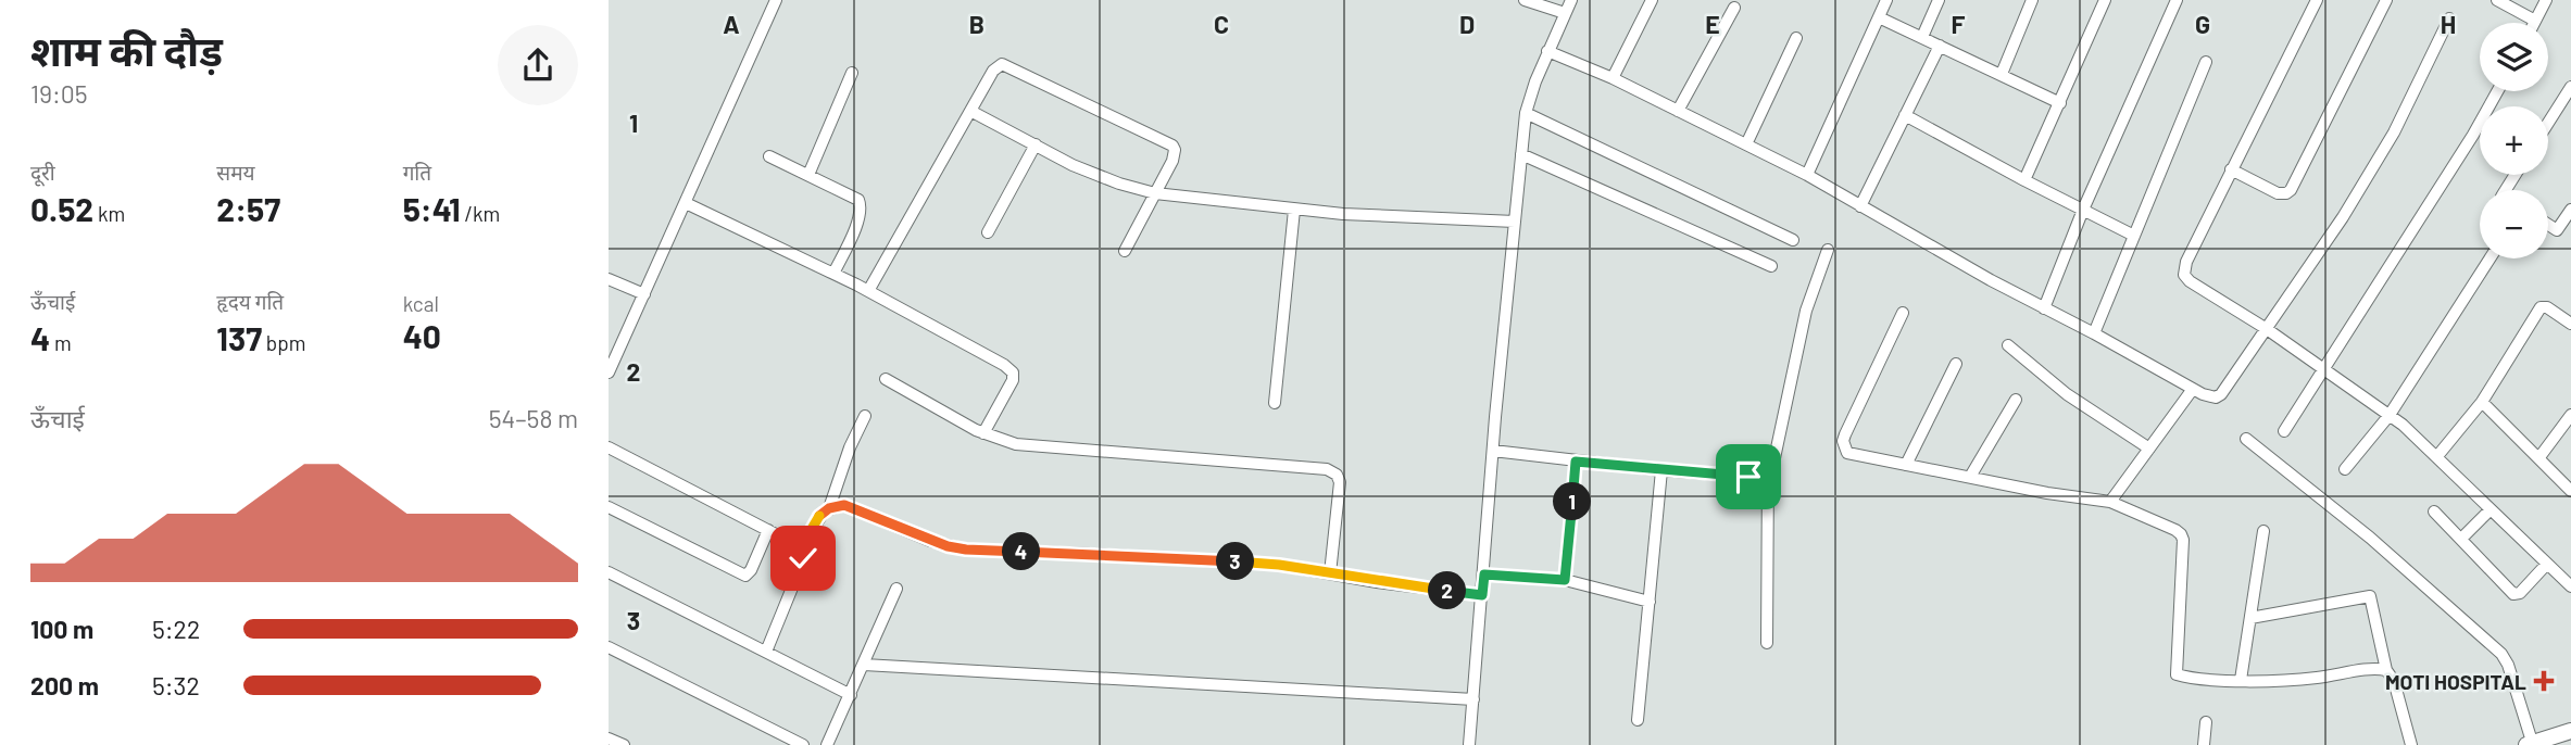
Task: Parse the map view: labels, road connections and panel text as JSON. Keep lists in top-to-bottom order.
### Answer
{
  "places": {
    "health": ["MOTI HOSPITAL"]
  },
  "page": {
    "heading": ["शाम की दौड़", "19:05"],
    "map_buttons": ["+", "−"],
    "stats": [
      ["दूरी", "0.52 km"],
      ["समय", "2:57"],
      ["गति", "5:41 /km"],
      ["ऊँचाई", "4 m"],
      ["हृदय गति", "137 bpm"],
      ["kcal", "40"]
    ],
    "chart": ["ऊँचाई", "54–58 m"],
    "pins": [
      "1",
      "4",
      "3",
      "2"
    ],
    "list": [
      {
        "name": "100 m",
        "note": "5:22"
      },
      {
        "name": "200 m",
        "note": "5:32"
      }
    ]
  },
  "grid": {
    "columns": [
      "A",
      "B",
      "C",
      "D",
      "E",
      "F",
      "G",
      "H"
    ],
    "rows": ["1", "2", "3"]
  }
}
